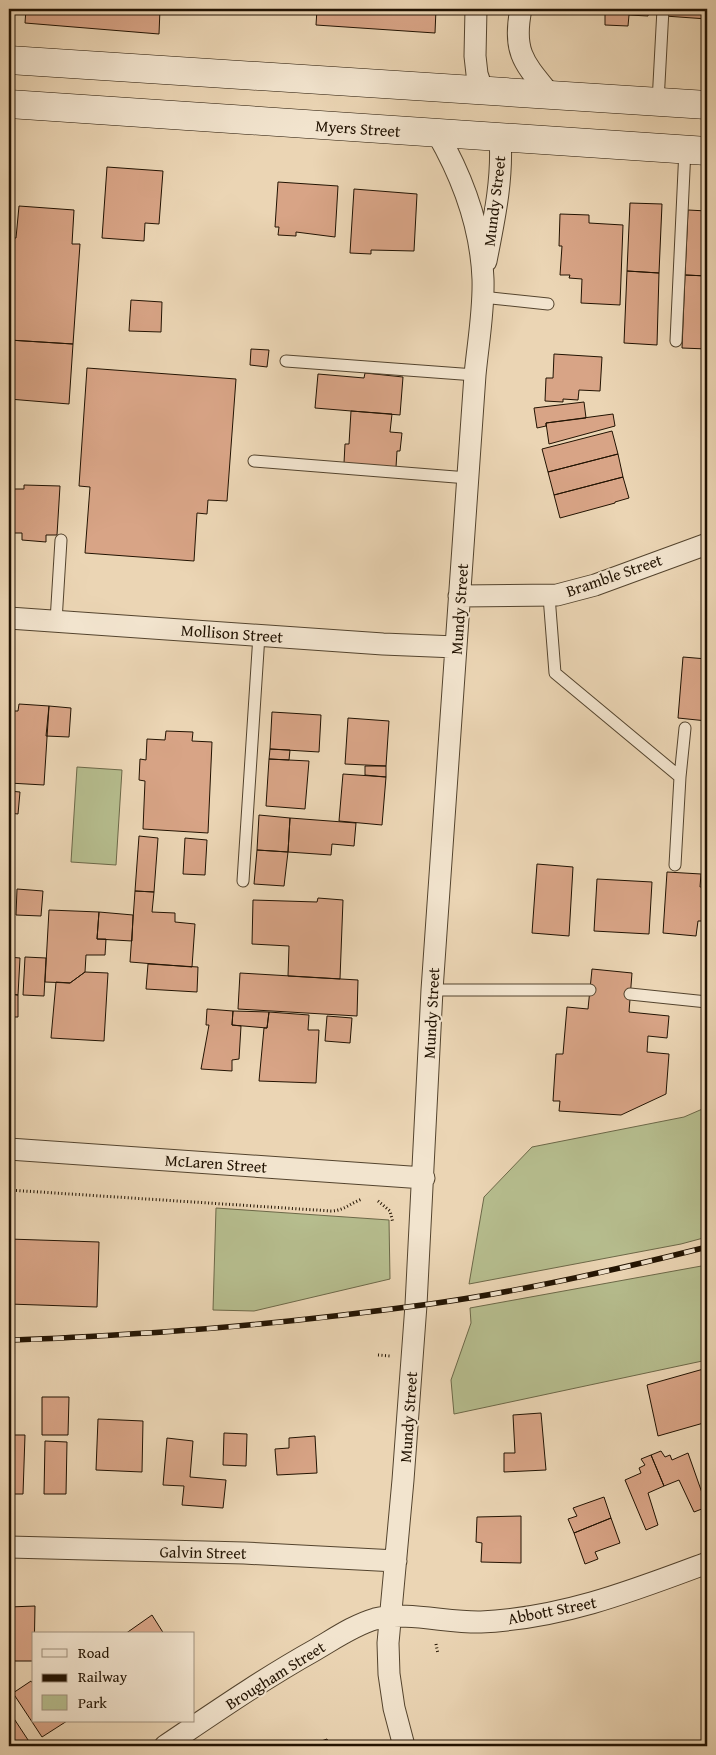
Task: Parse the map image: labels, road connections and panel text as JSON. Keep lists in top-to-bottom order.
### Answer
{
  "streets": {
    "main road": ["Myers Street", "Mundy Street"],
    "street": [
      "Bramble Street",
      "Mollison Street",
      "McLaren Street",
      "Galvin Street",
      "Abbott Street",
      "Brougham Street"
    ]
  },
  "crossings": [
    ["Myers Street", "Mundy Street"],
    ["Mundy Street", "Bramble Street"],
    ["Mundy Street", "Mollison Street"],
    ["Mundy Street", "McLaren Street"],
    ["Mundy Street", "Galvin Street"],
    ["Mundy Street", "Abbott Street"],
    ["Mundy Street", "Brougham Street"],
    ["Abbott Street", "Brougham Street"]
  ],
  "legend": ["Road", "Railway", "Park"]
}
